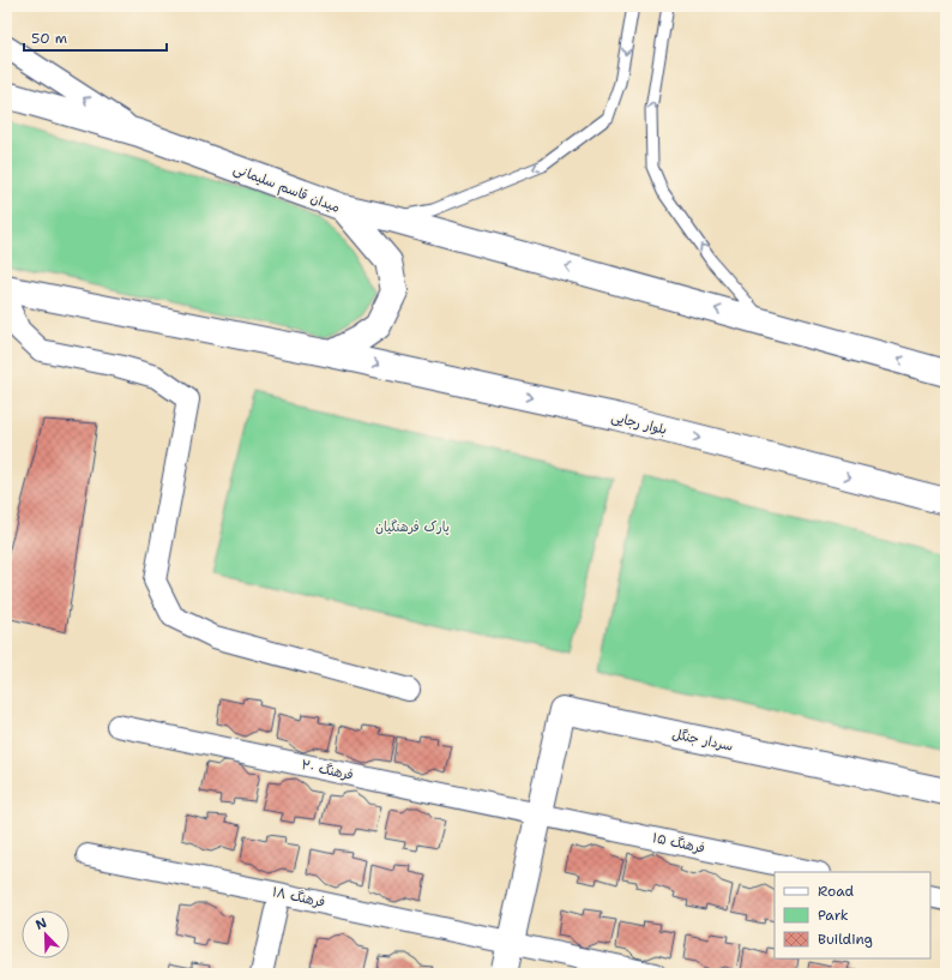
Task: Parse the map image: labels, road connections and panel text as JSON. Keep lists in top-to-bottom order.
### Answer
{
  "streets": {
    "main road": ["میدان قاسم سلیمانی", "بلوار رجایی", "سردار جنگل"],
    "street": ["فرهنگ ۲۰", "فرهنگ ۱۵", "فرهنگ ۱۸"]
  },
  "crossings": [
    ["میدان قاسم سلیمانی", "بلوار رجایی"],
    ["سردار جنگل", "فرهنگ ۲۰"],
    ["سردار جنگل", "فرهنگ ۱۵"],
    ["فرهنگ ۲۰", "فرهنگ ۱۵"]
  ],
  "parks": ["پارک فرهنگیان"],
  "legend": ["Road", "Park", "Building"],
  "scale_bar": "50 m",
  "north": "top left"
}
